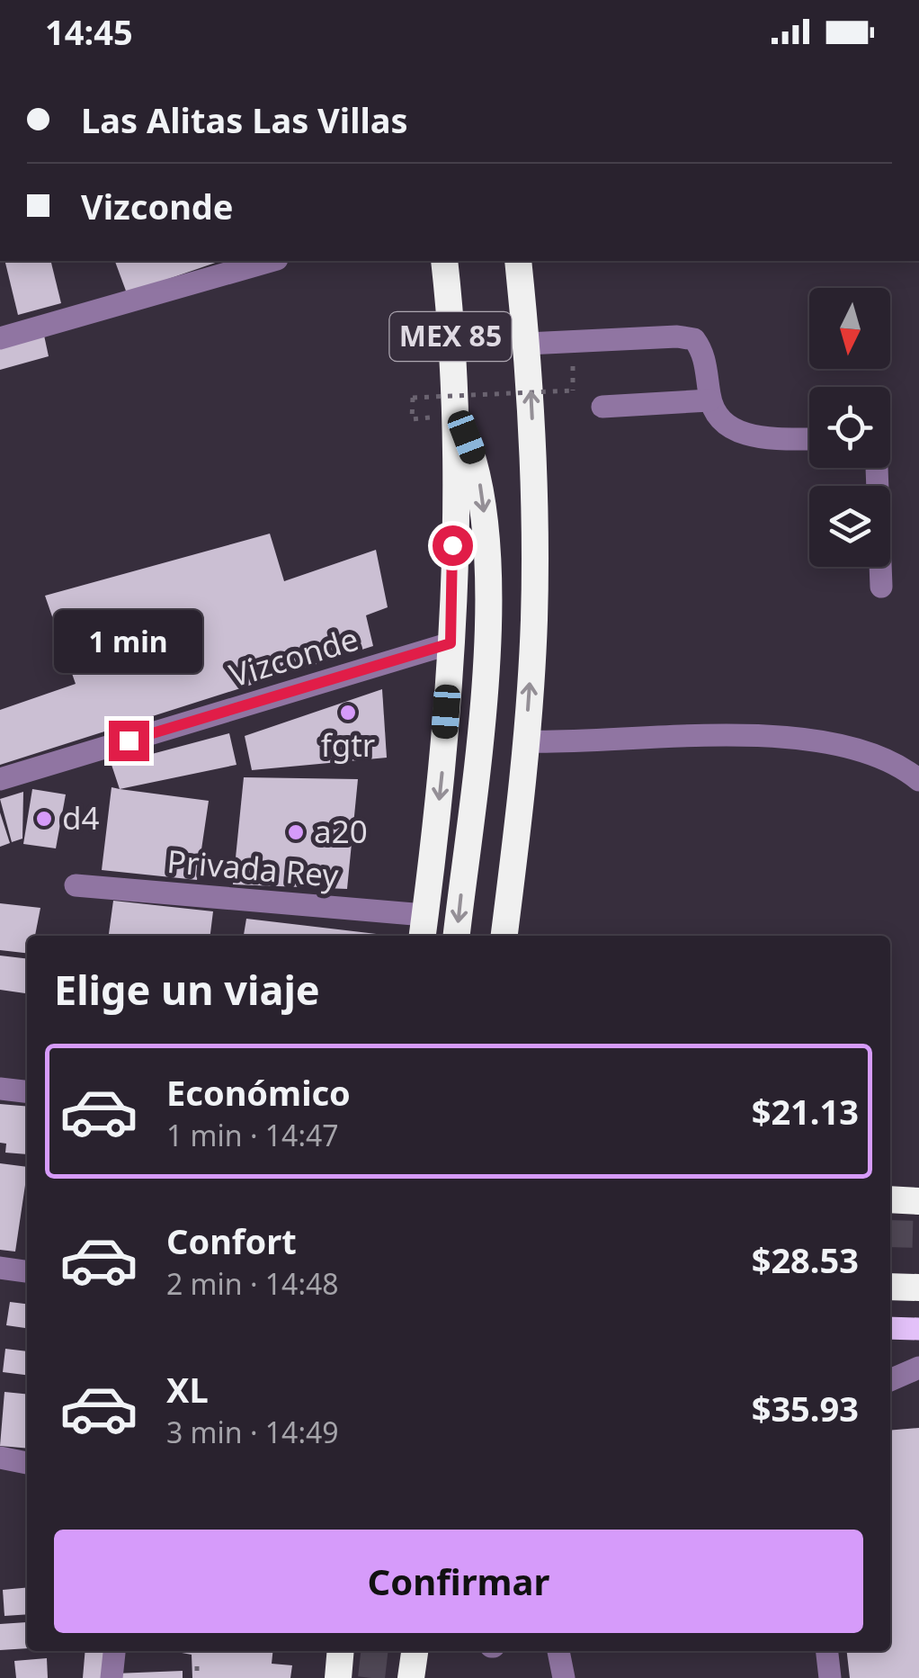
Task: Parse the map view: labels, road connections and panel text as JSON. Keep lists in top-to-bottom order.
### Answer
{
  "streets": {
    "highway": ["MEX 85"],
    "street": ["Vizconde", "Privada Rey"]
  },
  "crossings": [
    ["MEX 85", "Vizconde"],
    ["MEX 85", "Privada Rey"]
  ],
  "places": ["fgtr", "d4", "a20"],
  "north": "bottom",
  "page": {
    "status": "14:45",
    "banner": ["Las Alitas Las Villas", "Vizconde"],
    "bubble": "1 min",
    "heading": "Elige un viaje",
    "list": [
      {
        "name": "Económico",
        "note": "1 min · 14:47",
        "value": "$21.13"
      },
      {
        "name": "Confort",
        "note": "2 min · 14:48",
        "value": "$28.53"
      },
      {
        "name": "XL",
        "note": "3 min · 14:49",
        "value": "$35.93"
      }
    ],
    "buttons": "Confirmar"
  }
}
